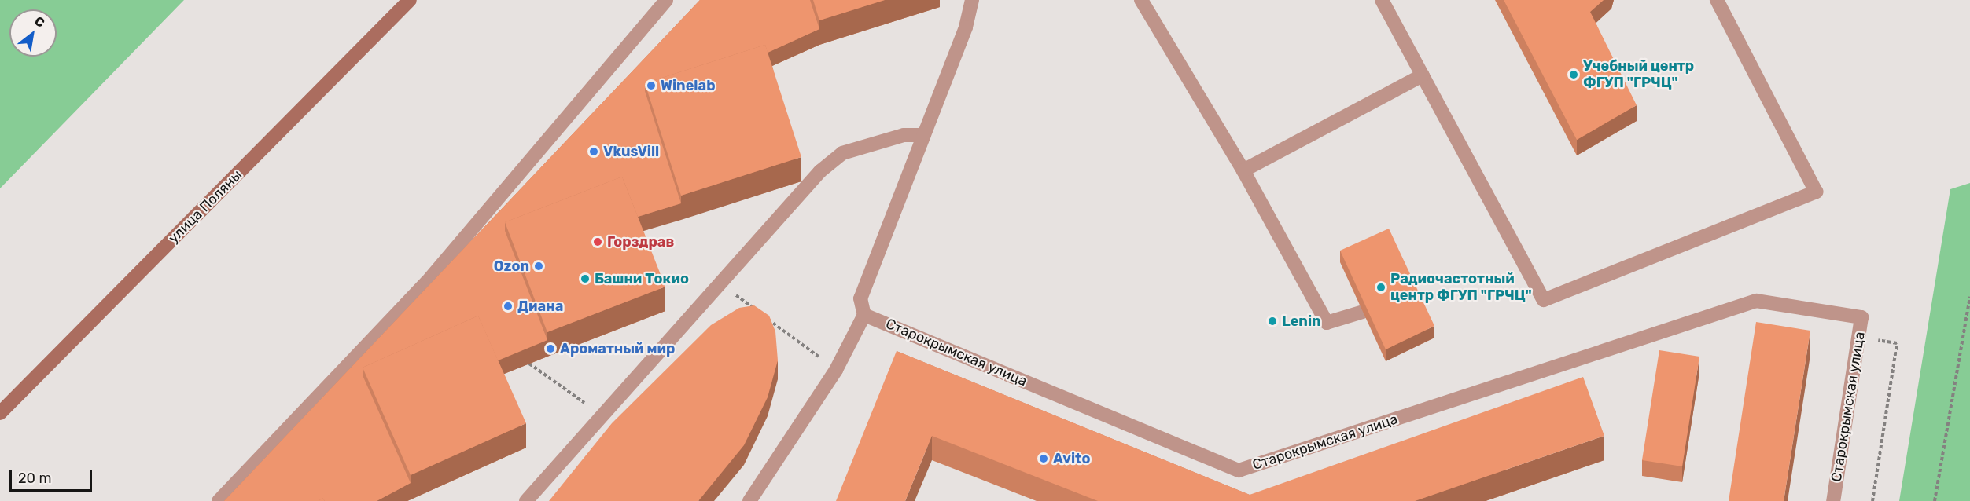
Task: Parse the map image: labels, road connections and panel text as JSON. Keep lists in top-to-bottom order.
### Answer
{
  "streets": {
    "main road": ["улица Поляны"],
    "street": ["Старокрымская улица"]
  },
  "places": [
    "Учебный центр ФГУП \"ГРЧЦ\"",
    "Winelab",
    "VkusVill",
    "Горздрав",
    "Ozon",
    "Башни Токио",
    "Радиочастотный центр ФГУП \"ГРЧЦ\"",
    "Диана",
    "Lenin",
    "Ароматный мир",
    "Avito"
  ],
  "scale_bar": "20 m",
  "north": "top right"
}
